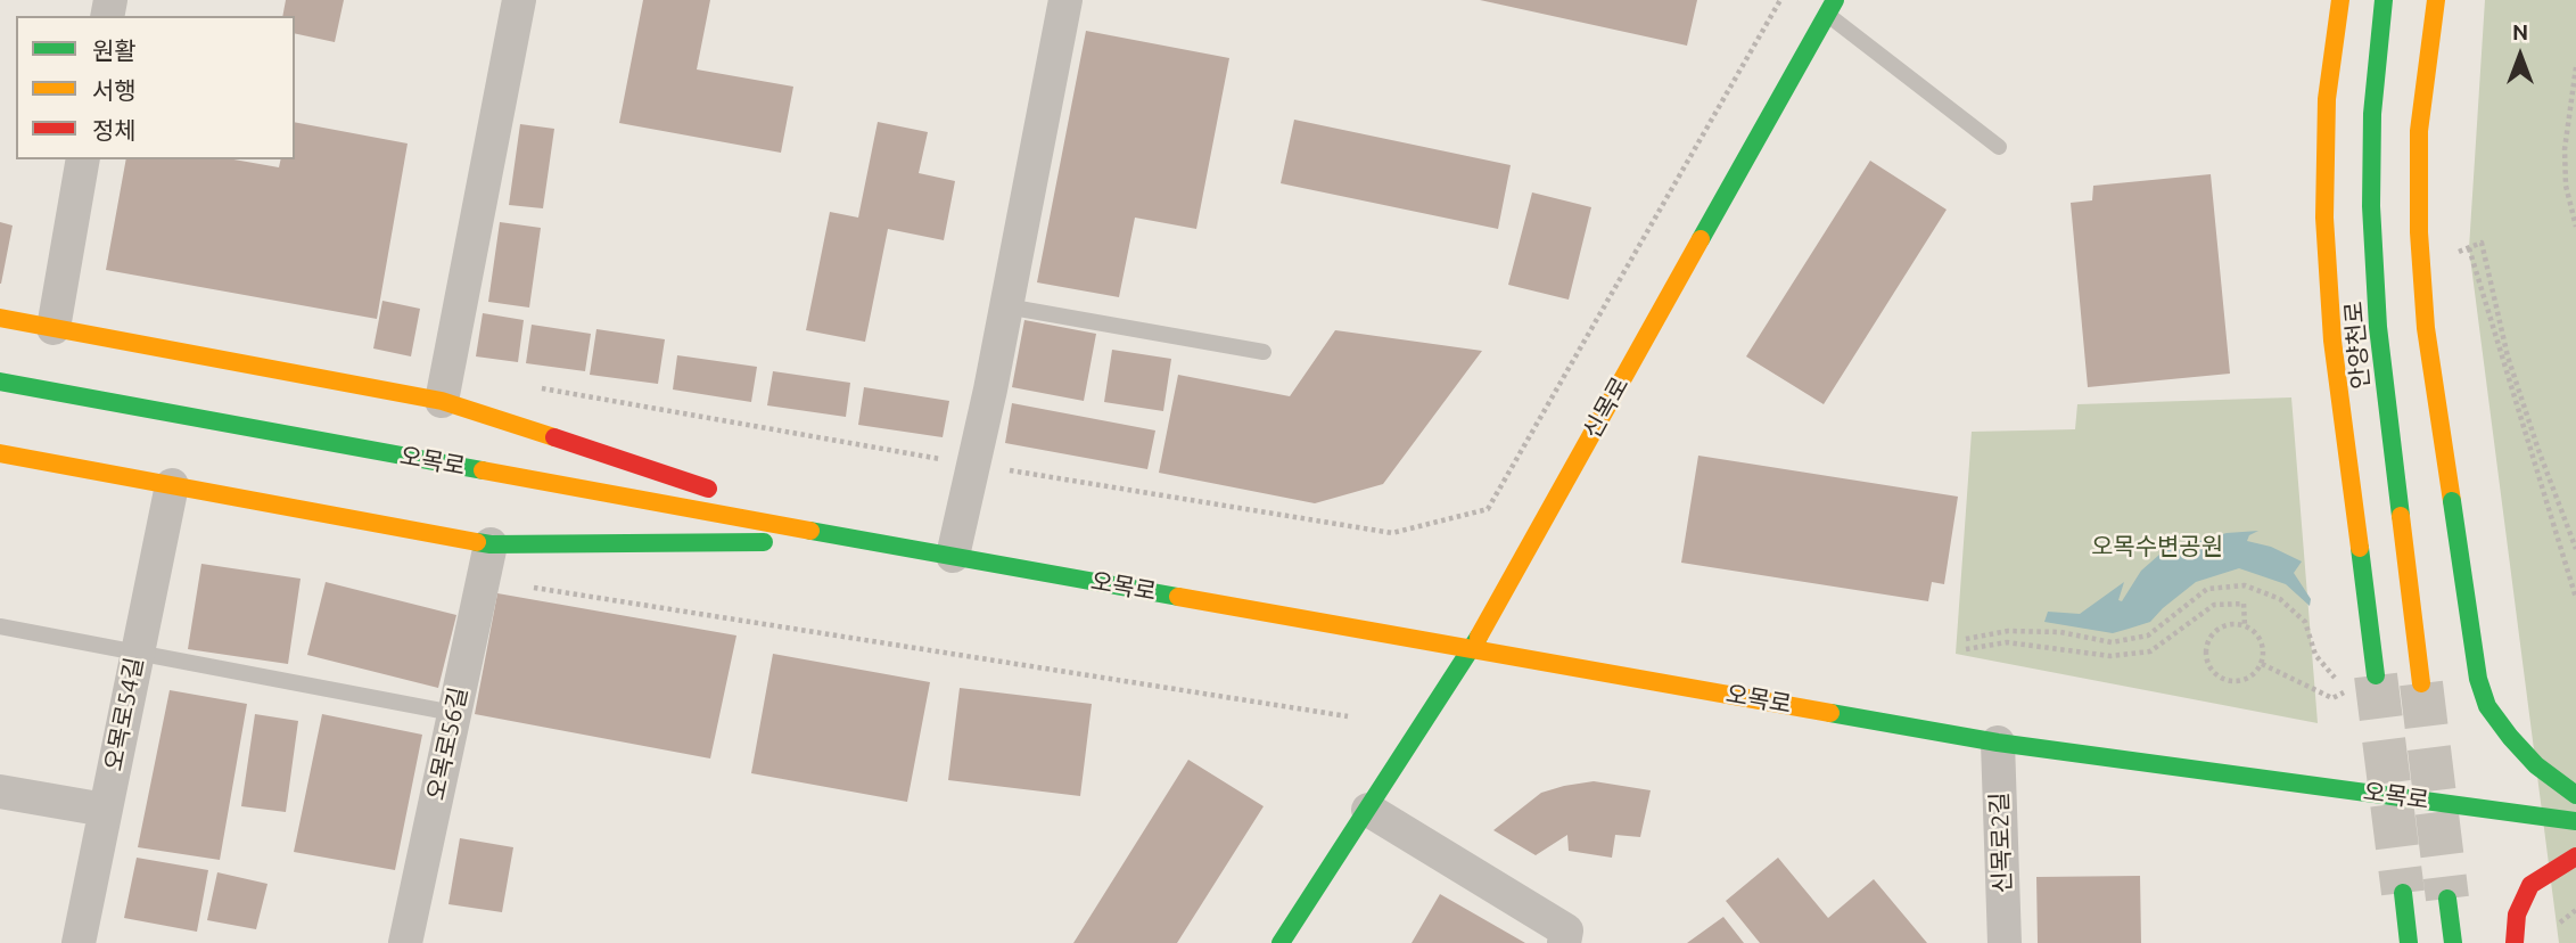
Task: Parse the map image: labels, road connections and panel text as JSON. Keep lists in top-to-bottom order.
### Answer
{
  "streets": {
    "main road": ["안양천로", "신목로", "오목로"],
    "street": ["오목로54길", "오목로56길", "신목로2길"]
  },
  "crossings": [
    ["신목로", "오목로"],
    ["오목로", "오목로54길"],
    ["오목로", "오목로56길"],
    ["오목로", "신목로2길"]
  ],
  "parks": ["오목수변공원"],
  "legend": ["원활", "서행", "정체"],
  "north": "top"
}
